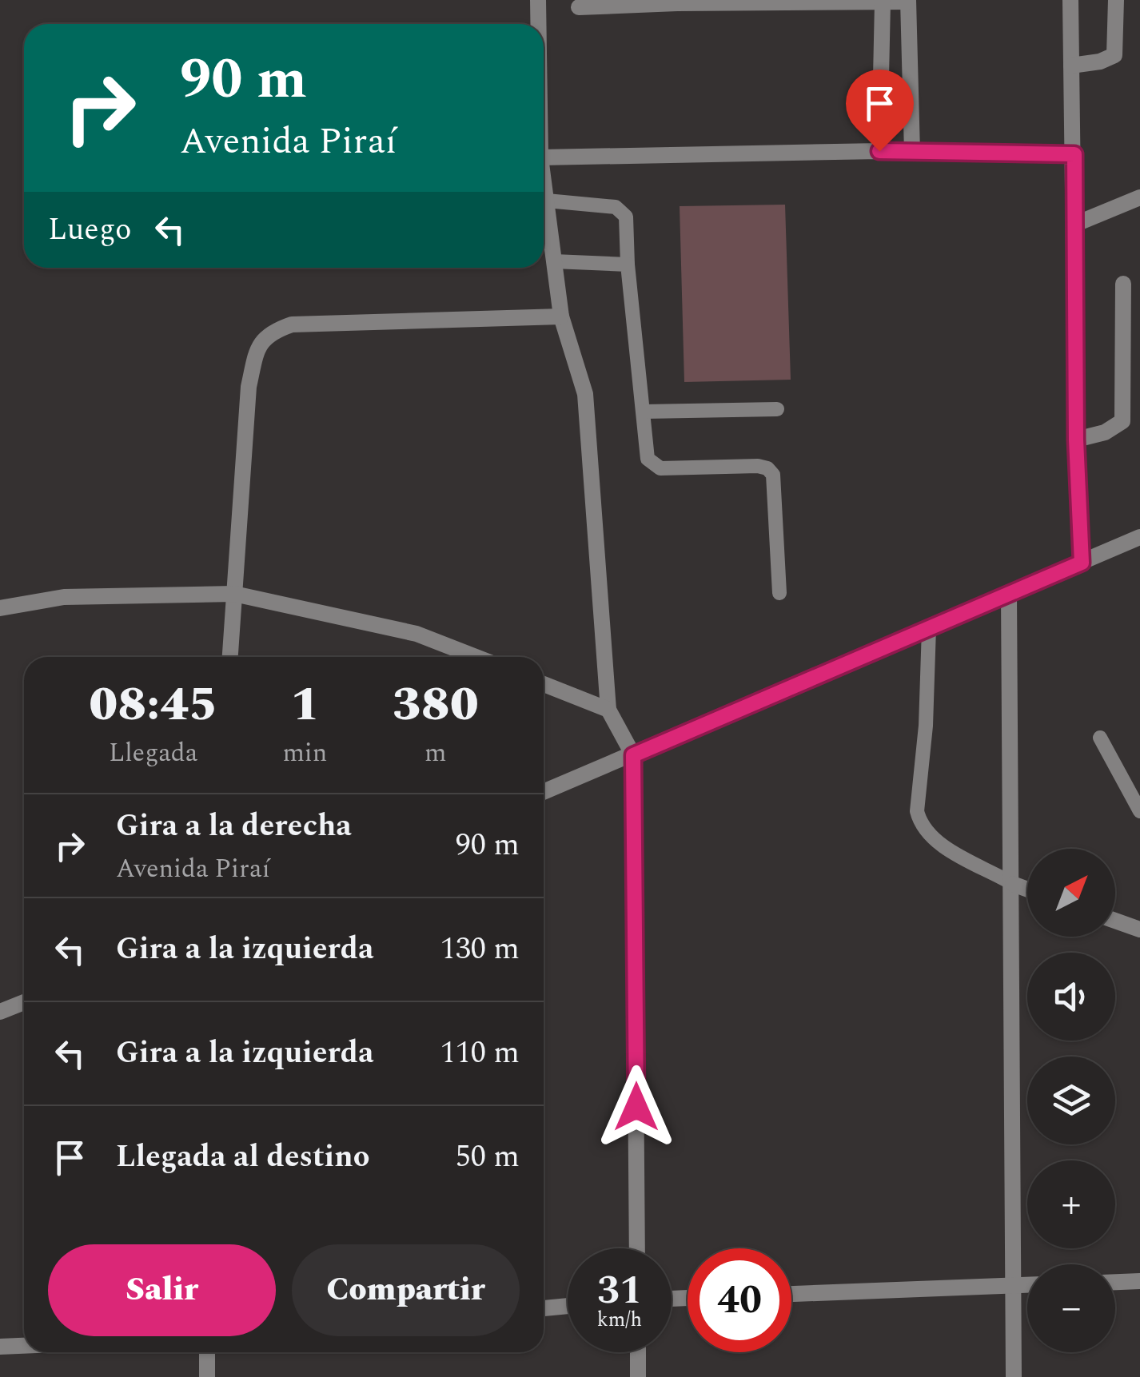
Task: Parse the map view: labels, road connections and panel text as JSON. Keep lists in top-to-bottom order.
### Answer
{
  "north": "top right",
  "page": {
    "turn": ["90 m", "Avenida Piraí"],
    "then": "Luego",
    "eta": [
      "08:45",
      "Llegada",
      "1",
      "min",
      "380",
      "m"
    ],
    "list": [
      {
        "name": "Gira a la derecha",
        "note": "Avenida Piraí",
        "value": "90 m"
      },
      {
        "name": "Gira a la izquierda",
        "value": "130 m"
      },
      {
        "name": "Gira a la izquierda",
        "value": "110 m"
      },
      {
        "name": "Llegada al destino",
        "value": "50 m"
      }
    ],
    "map_buttons": ["+", "−"],
    "buttons": ["Salir", "Compartir"],
    "speed": "31 km/h",
    "limit": "40"
  }
}
